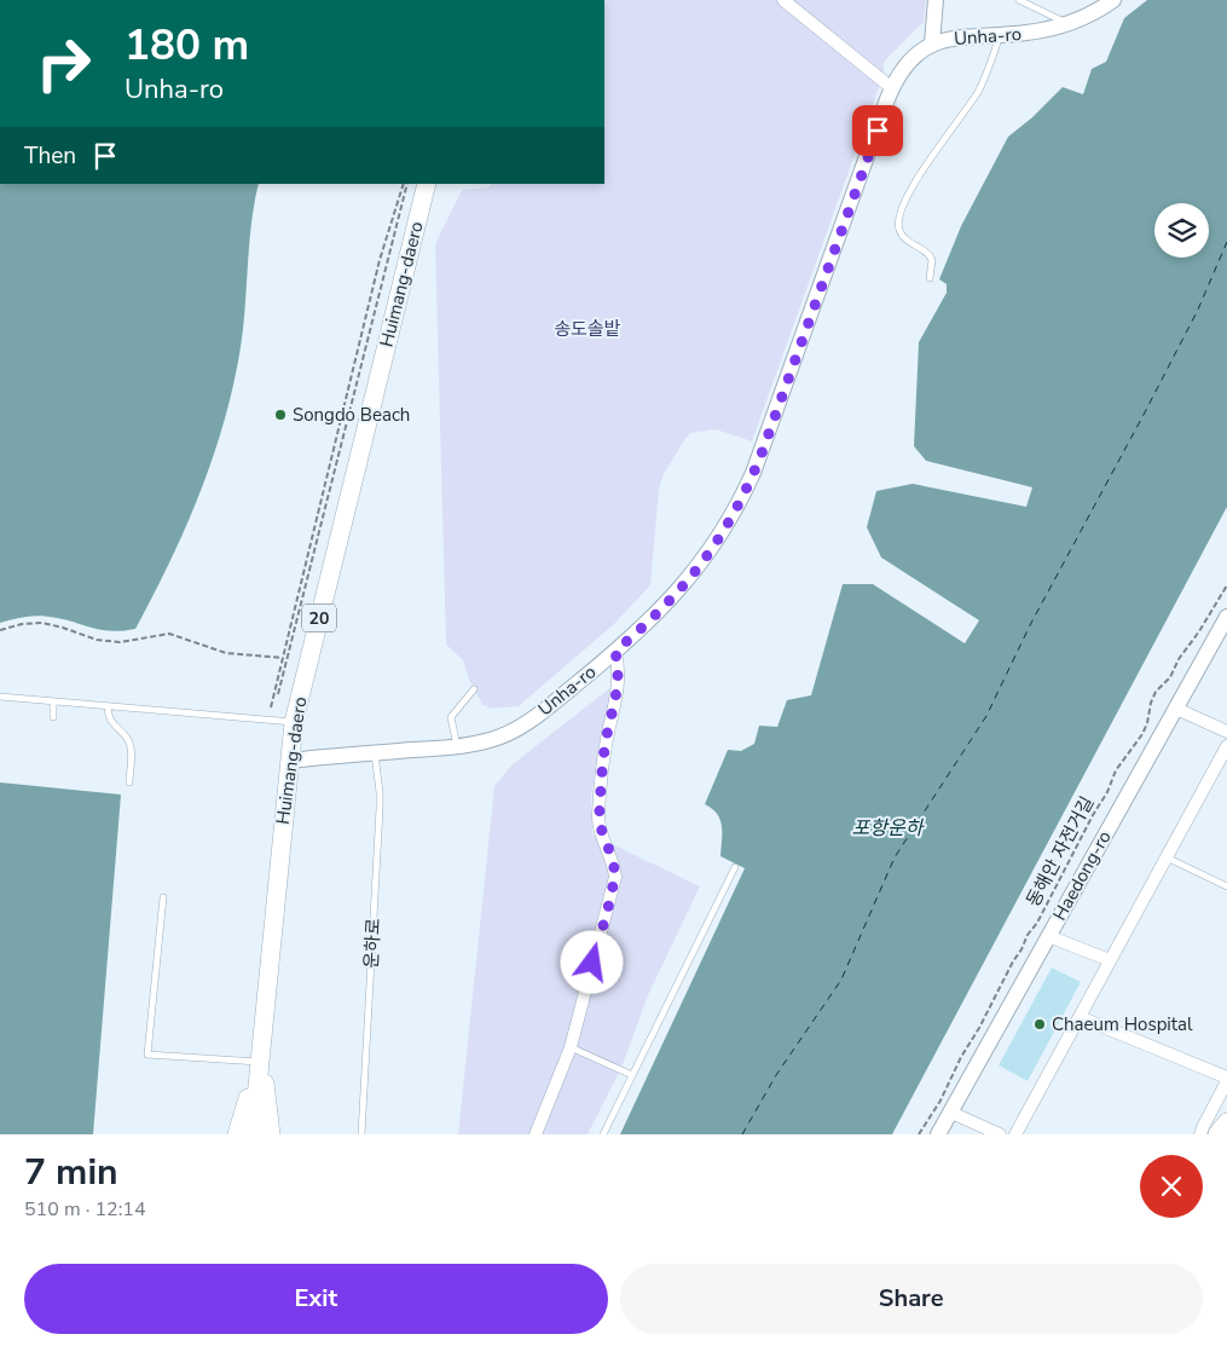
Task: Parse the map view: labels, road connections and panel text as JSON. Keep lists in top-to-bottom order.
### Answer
{
  "streets": {
    "main road": ["Huimang-daero", "20"],
    "street": ["Unha-ro", "Haedong-ro"],
    "lane": ["운하로"],
    "path": ["동해안 자전거길"]
  },
  "crossings": [
    ["Unha-ro", "Huimang-daero"],
    ["Unha-ro", "운하로"]
  ],
  "water": ["포항운하"],
  "parks": ["송도솔밭"],
  "places": ["Songdo Beach", "Chaeum Hospital"],
  "page": {
    "turn": ["180 m", "Unha-ro"],
    "then": "Then",
    "heading": ["7 min", "510 m · 12:14"],
    "buttons": ["Exit", "Share"]
  }
}
